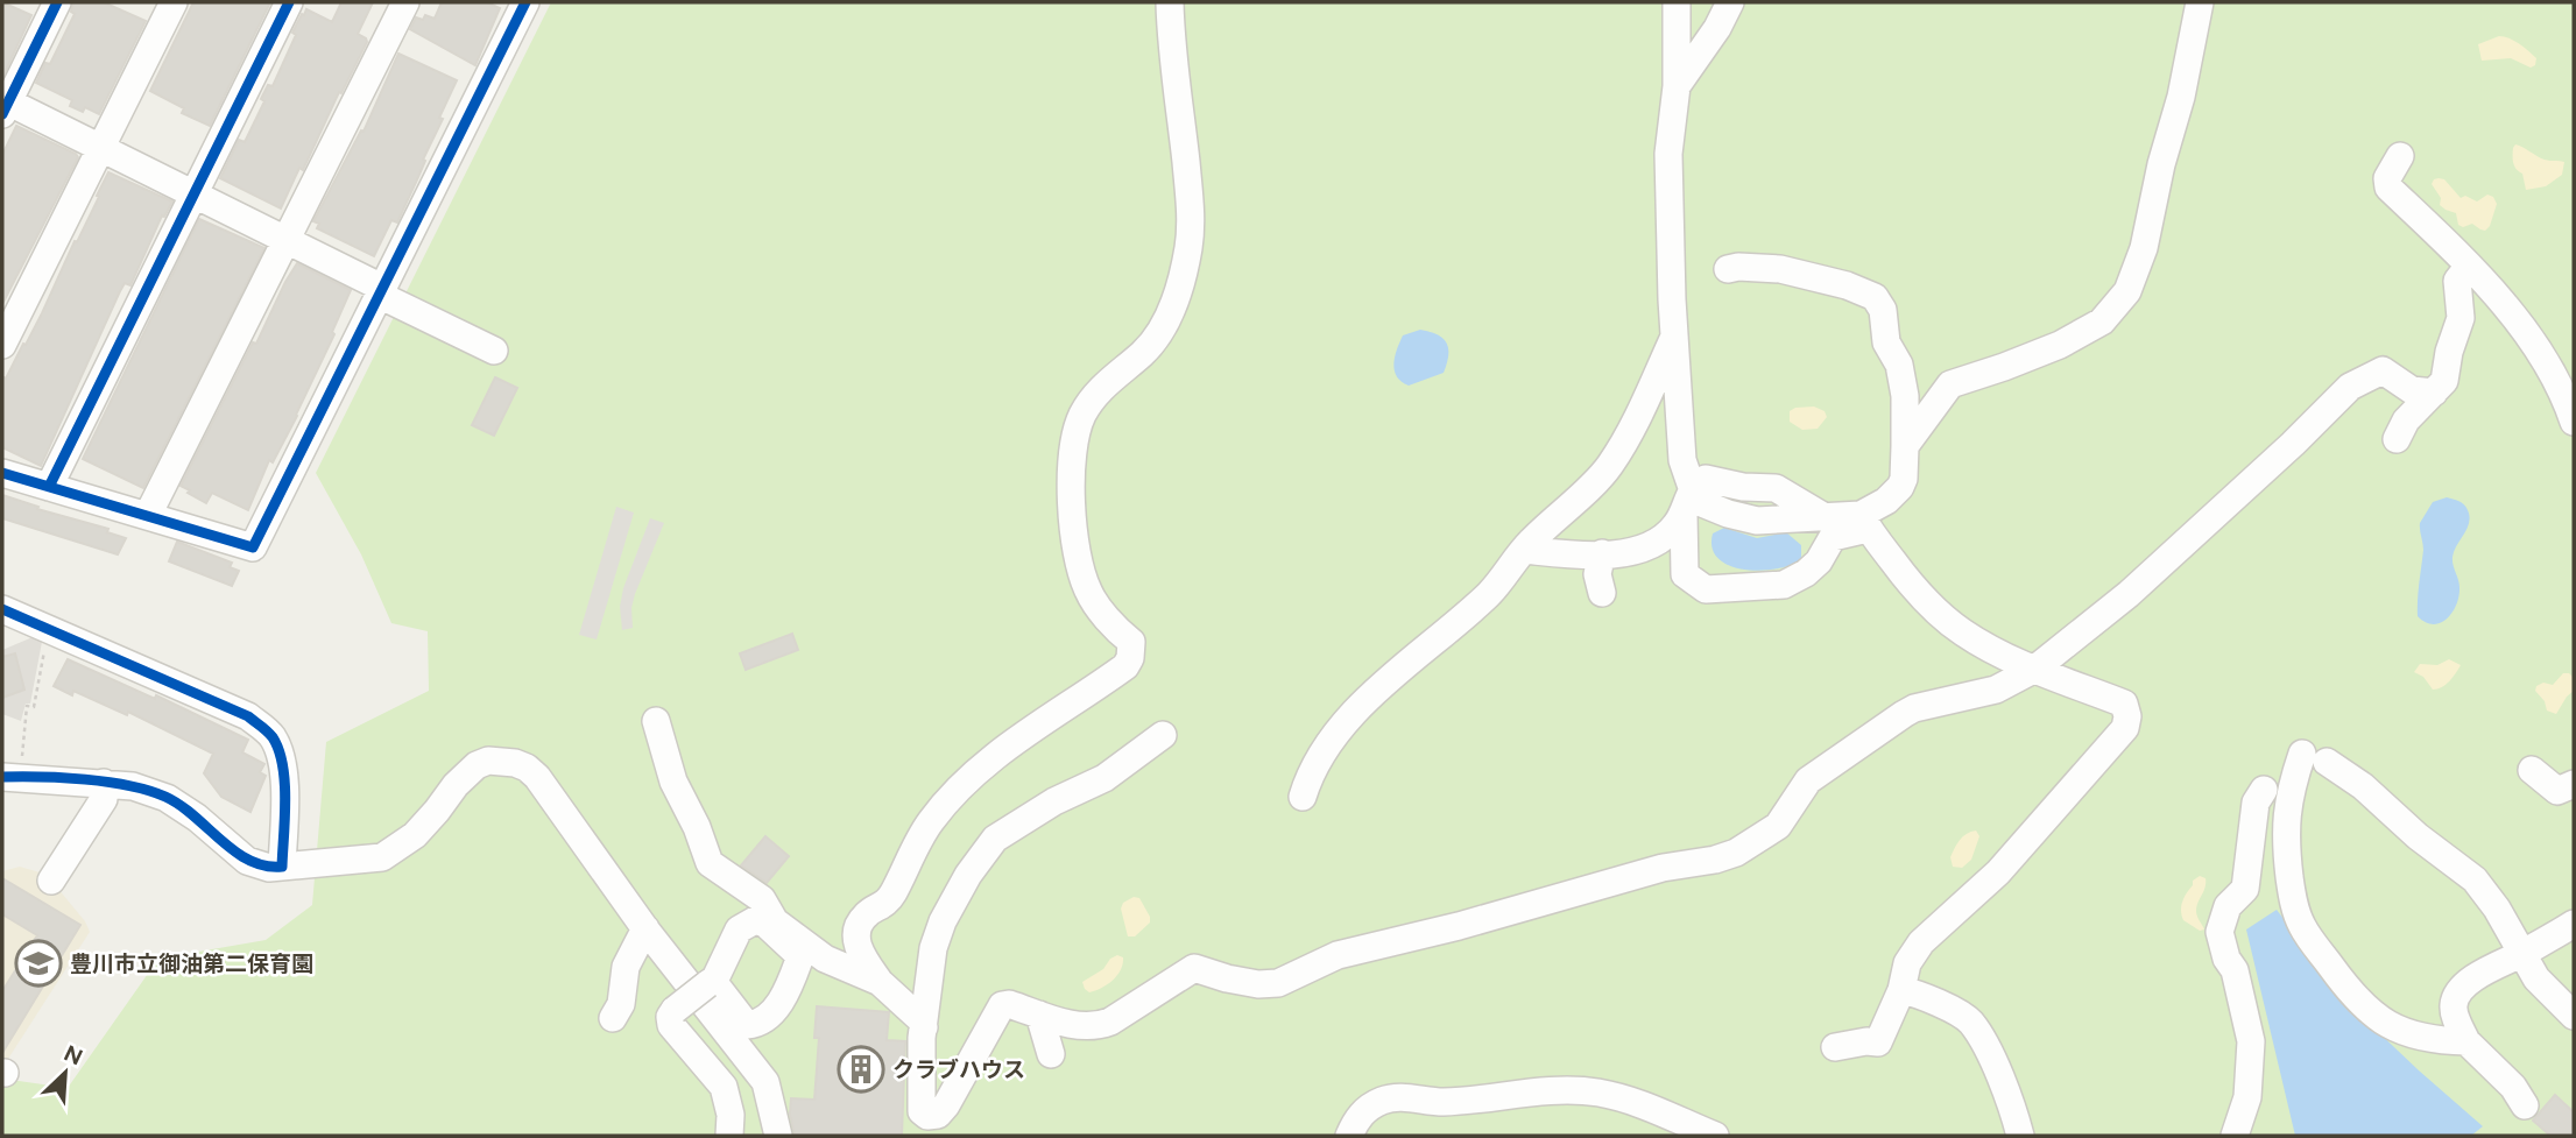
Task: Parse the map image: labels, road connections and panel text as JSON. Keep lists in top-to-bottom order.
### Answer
{
  "places": {
    "school or university": ["豊川市立御油第二保育園"],
    "building": ["クラブハウス"]
  },
  "north": "top right"
}
